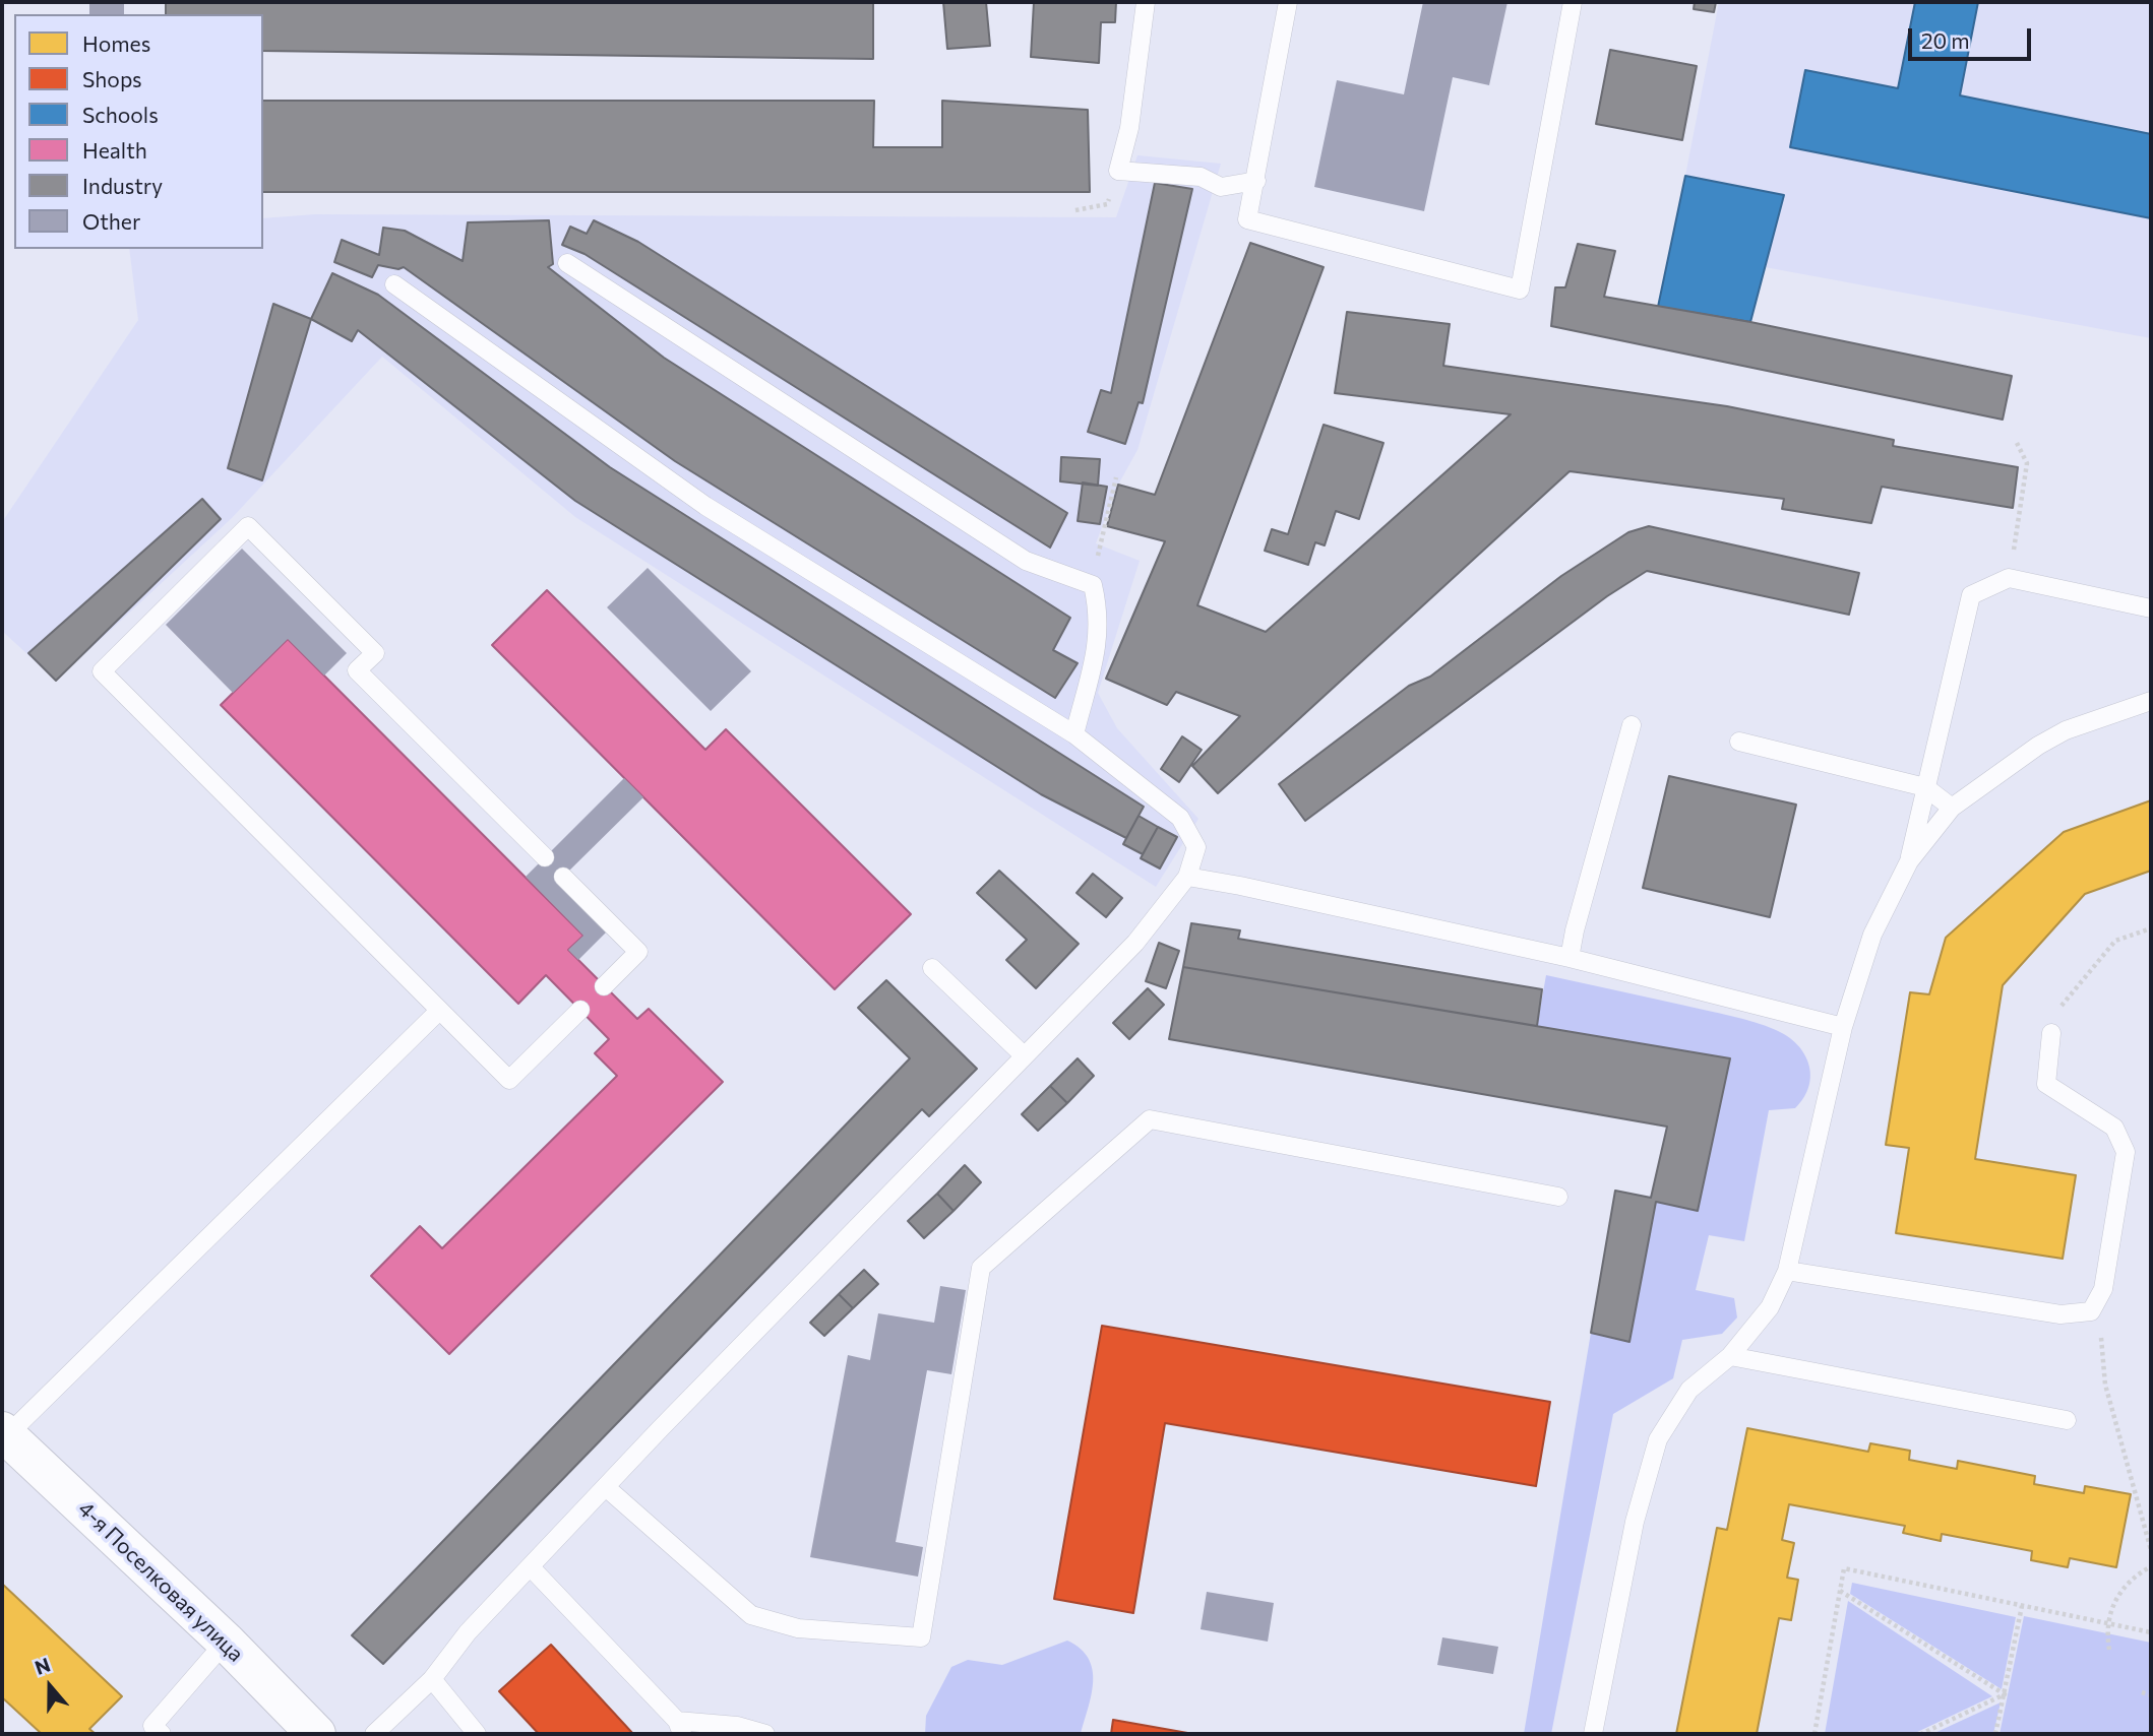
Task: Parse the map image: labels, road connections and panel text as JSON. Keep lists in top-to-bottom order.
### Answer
{
  "streets": {
    "street": ["4-я Поселковая улица"]
  },
  "legend": [
    "Homes",
    "Shops",
    "Schools",
    "Health",
    "Industry",
    "Other"
  ],
  "scale_bar": "20 m",
  "north": "top"
}
